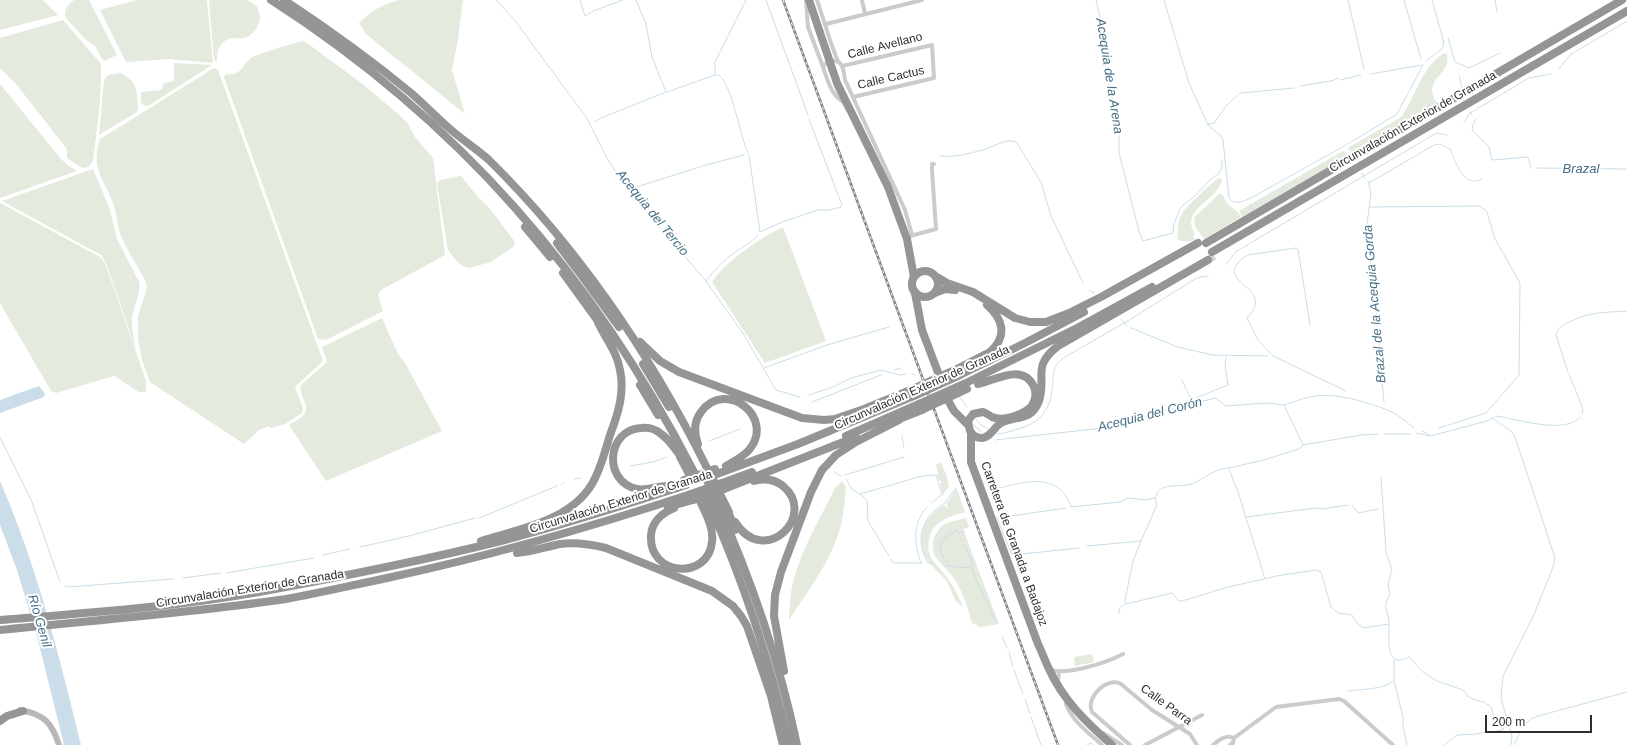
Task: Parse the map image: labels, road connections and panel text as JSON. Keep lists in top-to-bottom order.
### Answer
{
  "streets": {
    "highway": ["Circunvalación Exterior de Granada", "Carretera de Granada a Badajoz"],
    "street": ["Calle Avellano", "Calle Cactus", "Calle Parra"]
  },
  "crossings": [
    ["Calle Avellano", "Calle Cactus"]
  ],
  "water": [
    "Acequia de la Arena",
    "Brazal",
    "Acequia del Tercio",
    "Brazal de la Acequia Gorda",
    "Acequia del Corón",
    "Río Genil"
  ],
  "scale_bar": "200 m"
}
